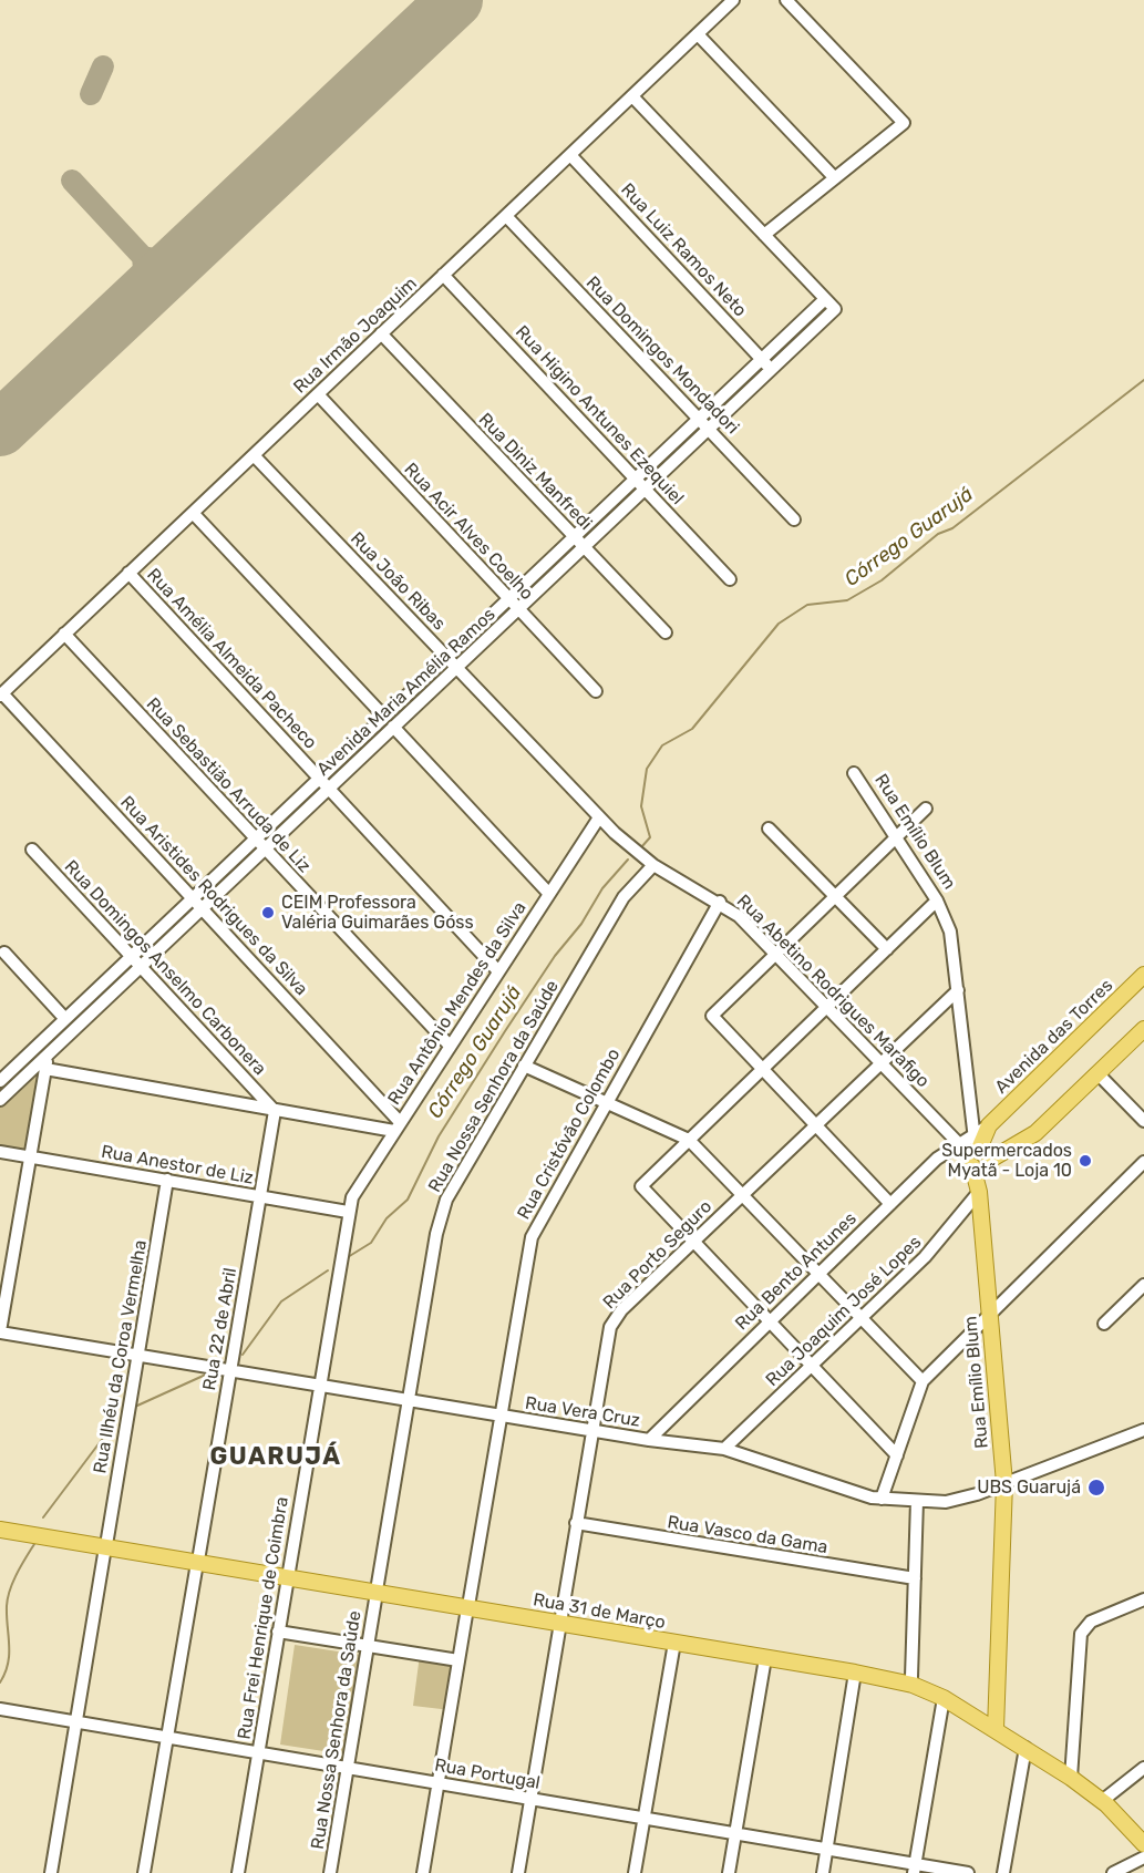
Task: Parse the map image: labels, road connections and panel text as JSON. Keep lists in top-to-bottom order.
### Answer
{
  "streets": {
    "main road": ["Rua Emílio Blum", "Avenida das Torres", "Rua 31 de Março"],
    "street": [
      "Rua Luiz Ramos Neto",
      "Rua Irmão Joaquim",
      "Rua Domingos Mondadori",
      "Rua Higino Antunes Ezequiel",
      "Rua Diniz Manfredi",
      "Rua Acir Alves Coelho",
      "Rua João Ribas",
      "Rua Amélia Almeida Pacheco",
      "Avenida Maria Amélia Ramos",
      "Rua Sebastião Arruda de Liz",
      "Rua Aristides Rodrigues da Silva",
      "Rua Domingos Anselmo Carbonera",
      "Rua Abetino Rodrigues Marafigo",
      "Rua Antônio Mendes da Silva",
      "Rua Nossa Senhora da Saúde",
      "Rua Cristóvão Colombo",
      "Rua Anestor de Liz",
      "Rua Porto Seguro",
      "Rua Bento Antunes",
      "Rua Joaquim José Lopes",
      "Rua 22 de Abril",
      "Rua Ilhéu da Coroa Vermelha",
      "Rua Vera Cruz",
      "Rua Vasco da Gama",
      "Rua Frei Henrique de Coimbra",
      "Rua Portugal"
    ]
  },
  "crossings": [
    ["Rua Luiz Ramos Neto", "Rua Irmão Joaquim"],
    ["Rua Luiz Ramos Neto", "Avenida Maria Amélia Ramos"],
    ["Rua Irmão Joaquim", "Rua Domingos Mondadori"],
    ["Rua Irmão Joaquim", "Rua Higino Antunes Ezequiel"],
    ["Rua Irmão Joaquim", "Rua Diniz Manfredi"],
    ["Rua Irmão Joaquim", "Rua Acir Alves Coelho"],
    ["Rua Irmão Joaquim", "Rua João Ribas"],
    ["Rua Irmão Joaquim", "Rua Amélia Almeida Pacheco"],
    ["Rua Irmão Joaquim", "Rua Sebastião Arruda de Liz"],
    ["Rua Irmão Joaquim", "Rua Aristides Rodrigues da Silva"],
    ["Rua Domingos Mondadori", "Avenida Maria Amélia Ramos"],
    ["Rua Higino Antunes Ezequiel", "Avenida Maria Amélia Ramos"],
    ["Rua Diniz Manfredi", "Avenida Maria Amélia Ramos"],
    ["Rua Acir Alves Coelho", "Avenida Maria Amélia Ramos"],
    ["Rua João Ribas", "Avenida Maria Amélia Ramos"],
    ["Rua João Ribas", "Rua Abetino Rodrigues Marafigo"],
    ["Rua João Ribas", "Rua Antônio Mendes da Silva"],
    ["Rua Amélia Almeida Pacheco", "Avenida Maria Amélia Ramos"],
    ["Rua Amélia Almeida Pacheco", "Rua Antônio Mendes da Silva"],
    ["Avenida Maria Amélia Ramos", "Rua Sebastião Arruda de Liz"],
    ["Avenida Maria Amélia Ramos", "Rua Aristides Rodrigues da Silva"],
    ["Avenida Maria Amélia Ramos", "Rua Domingos Anselmo Carbonera"],
    ["Rua Sebastião Arruda de Liz", "Rua Antônio Mendes da Silva"],
    ["Rua Emílio Blum", "Rua Abetino Rodrigues Marafigo"],
    ["Rua Emílio Blum", "Avenida das Torres"],
    ["Rua Emílio Blum", "Rua Porto Seguro"],
    ["Rua Emílio Blum", "Rua Bento Antunes"],
    ["Rua Emílio Blum", "Rua Joaquim José Lopes"],
    ["Rua Emílio Blum", "Rua Vera Cruz"],
    ["Rua Emílio Blum", "Rua 31 de Março"],
    ["Rua Aristides Rodrigues da Silva", "Rua Antônio Mendes da Silva"],
    ["Rua Domingos Anselmo Carbonera", "Rua 22 de Abril"],
    ["Rua Abetino Rodrigues Marafigo", "Rua Antônio Mendes da Silva"],
    ["Rua Abetino Rodrigues Marafigo", "Avenida das Torres"],
    ["Rua Abetino Rodrigues Marafigo", "Rua Nossa Senhora da Saúde"],
    ["Rua Abetino Rodrigues Marafigo", "Rua Cristóvão Colombo"],
    ["Rua Abetino Rodrigues Marafigo", "Rua Porto Seguro"],
    ["Rua Abetino Rodrigues Marafigo", "Rua Bento Antunes"],
    ["Rua Antônio Mendes da Silva", "Rua Anestor de Liz"],
    ["Rua Antônio Mendes da Silva", "Rua Frei Henrique de Coimbra"],
    ["Avenida das Torres", "Rua Bento Antunes"],
    ["Rua Nossa Senhora da Saúde", "Rua Vera Cruz"],
    ["Rua Nossa Senhora da Saúde", "Rua 31 de Março"],
    ["Rua Nossa Senhora da Saúde", "Rua Portugal"],
    ["Rua Cristóvão Colombo", "Rua Vera Cruz"],
    ["Rua Cristóvão Colombo", "Rua 31 de Março"],
    ["Rua Cristóvão Colombo", "Rua Portugal"],
    ["Rua Anestor de Liz", "Rua 22 de Abril"],
    ["Rua Anestor de Liz", "Rua Ilhéu da Coroa Vermelha"],
    ["Rua Anestor de Liz", "Rua Frei Henrique de Coimbra"],
    ["Rua Porto Seguro", "Rua Vera Cruz"],
    ["Rua Porto Seguro", "Rua Vasco da Gama"],
    ["Rua Porto Seguro", "Rua 31 de Março"],
    ["Rua Porto Seguro", "Rua Portugal"],
    ["Rua Bento Antunes", "Rua Vera Cruz"],
    ["Rua Joaquim José Lopes", "Rua Vera Cruz"],
    ["Rua 22 de Abril", "Rua Vera Cruz"],
    ["Rua 22 de Abril", "Rua 31 de Março"],
    ["Rua 22 de Abril", "Rua Portugal"],
    ["Rua Ilhéu da Coroa Vermelha", "Rua Vera Cruz"],
    ["Rua Ilhéu da Coroa Vermelha", "Rua 31 de Março"],
    ["Rua Ilhéu da Coroa Vermelha", "Rua Portugal"],
    ["Rua Vera Cruz", "Rua Frei Henrique de Coimbra"],
    ["Rua 31 de Março", "Rua Frei Henrique de Coimbra"],
    ["Rua Frei Henrique de Coimbra", "Rua Portugal"]
  ],
  "districts": ["GUARUJÁ"],
  "water": ["Córrego Guarujá"],
  "places": ["CEIM Professora Valéria Guimarães Góss", "Supermercados Myatã - Loja 10", "UBS Guarujá"]
}
